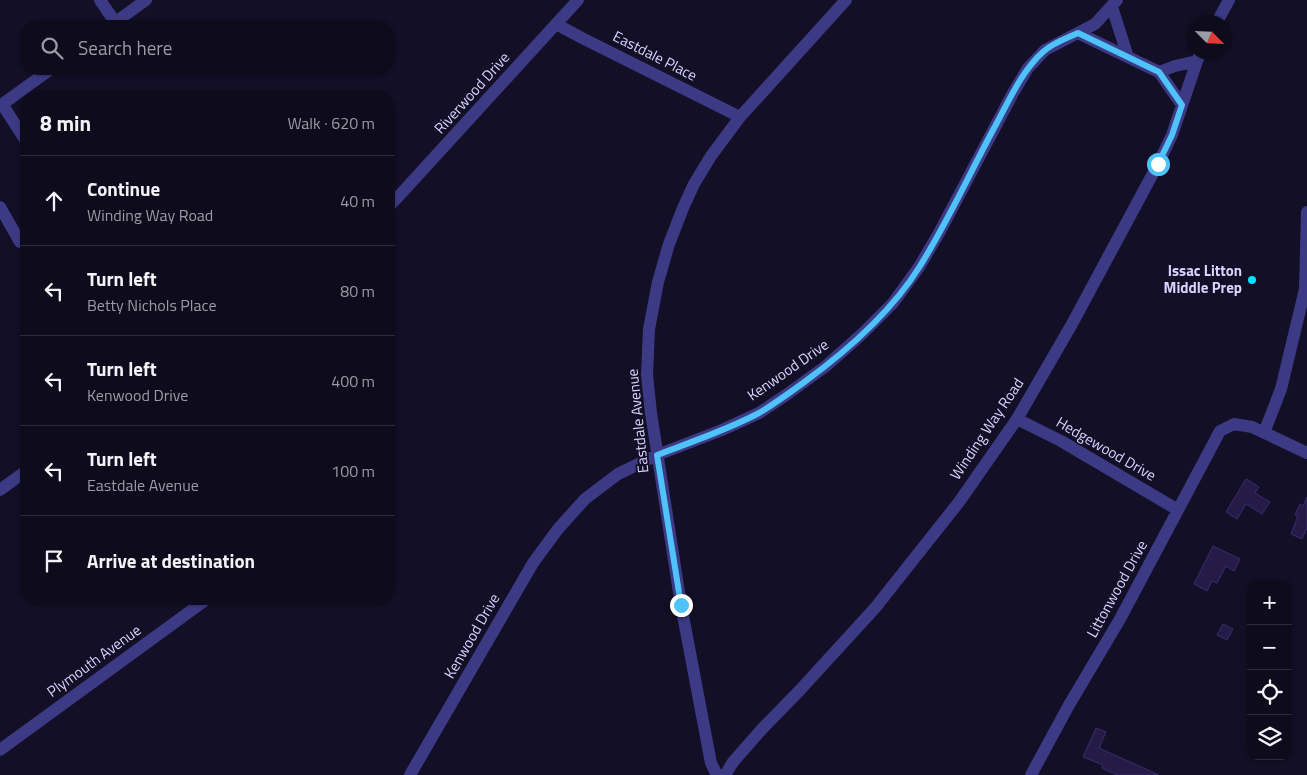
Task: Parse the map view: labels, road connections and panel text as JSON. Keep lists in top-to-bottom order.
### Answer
{
  "streets": {
    "street": [
      "Eastdale Place",
      "Riverwood Drive",
      "Kenwood Drive",
      "Eastdale Avenue",
      "Winding Way Road",
      "Hedgewood Drive",
      "Littonwood Drive",
      "Plymouth Avenue"
    ]
  },
  "crossings": [
    ["Eastdale Place", "Riverwood Drive"],
    ["Eastdale Place", "Eastdale Avenue"],
    ["Kenwood Drive", "Eastdale Avenue"],
    ["Winding Way Road", "Hedgewood Drive"],
    ["Hedgewood Drive", "Littonwood Drive"]
  ],
  "places": ["Issac Litton Middle Prep"],
  "north": "bottom right",
  "page": {
    "search": "Search here",
    "heading": ["8 min", "Walk · 620 m"],
    "list": [
      ["Continue", "Winding Way Road", "40 m"],
      ["Turn left", "Betty Nichols Place", "80 m"],
      ["Turn left", "Kenwood Drive", "400 m"],
      ["Turn left", "Eastdale Avenue", "100 m"],
      "Arrive at destination"
    ],
    "map_buttons": ["+", "−"]
  }
}
